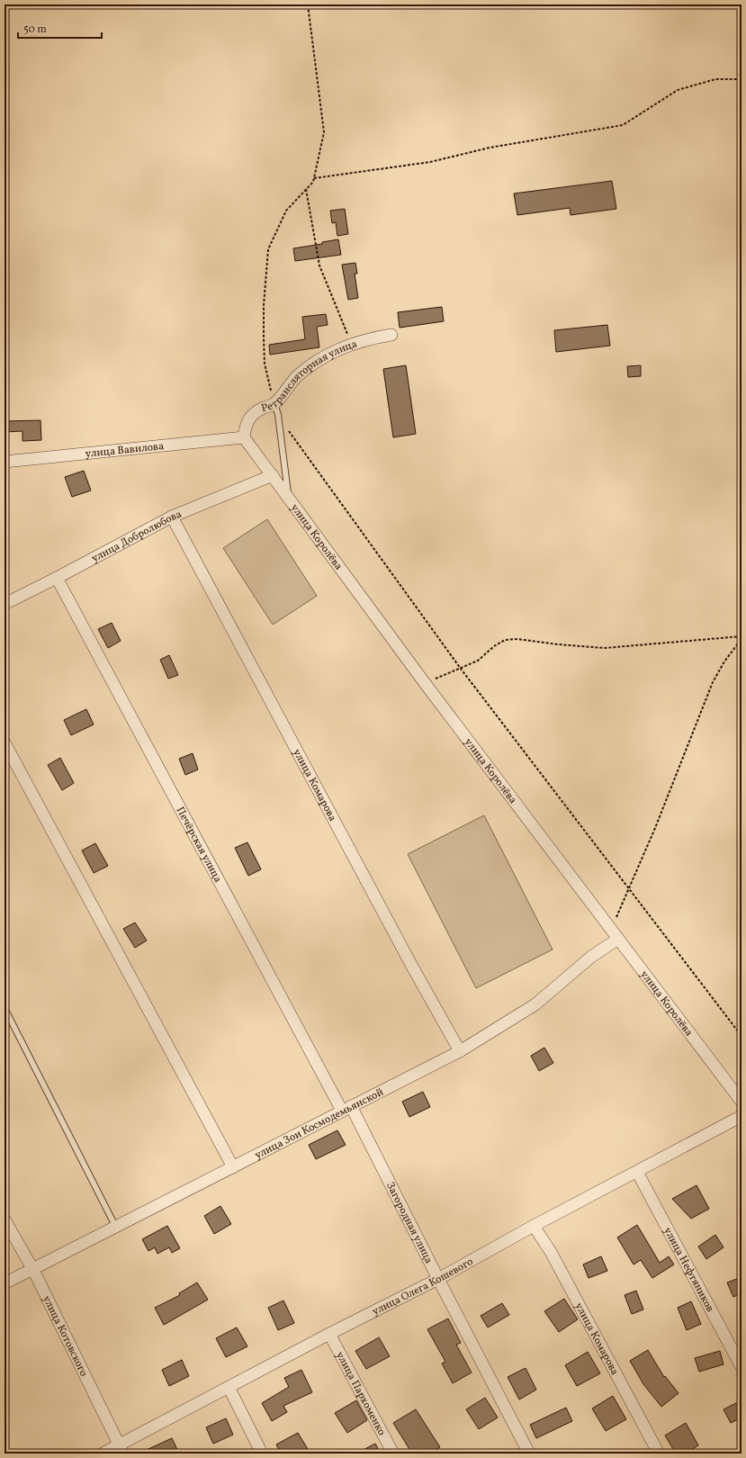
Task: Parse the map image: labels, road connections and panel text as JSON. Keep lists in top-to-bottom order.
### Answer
{
  "streets": {
    "street": [
      "Ретрансляторная улица",
      "улица Вавилова",
      "улица Добролюбова",
      "улица Королёва",
      "улица Комарова",
      "Печёрская улица",
      "улица Зои Космодемьянской",
      "Загородная улица",
      "улица Нефтяников",
      "улица Олега Кошевого",
      "улица Котовского",
      "улица Пархоменко"
    ]
  },
  "crossings": [
    ["Ретрансляторная улица", "улица Вавилова"],
    ["Ретрансляторная улица", "улица Королёва"],
    ["улица Вавилова", "улица Королёва"],
    ["улица Добролюбова", "улица Королёва"],
    ["улица Добролюбова", "улица Комарова"],
    ["улица Добролюбова", "Печёрская улица"],
    ["улица Королёва", "улица Зои Космодемьянской"],
    ["улица Комарова", "улица Зои Космодемьянской"],
    ["улица Комарова", "улица Олега Кошевого"],
    ["Печёрская улица", "улица Зои Космодемьянской"],
    ["Печёрская улица", "Загородная улица"],
    ["улица Зои Космодемьянской", "Загородная улица"],
    ["улица Зои Космодемьянской", "улица Котовского"],
    ["Загородная улица", "улица Олега Кошевого"],
    ["улица Нефтяников", "улица Олега Кошевого"],
    ["улица Олега Кошевого", "улица Котовского"],
    ["улица Олега Кошевого", "улица Пархоменко"]
  ],
  "scale_bar": "50 m"
}
